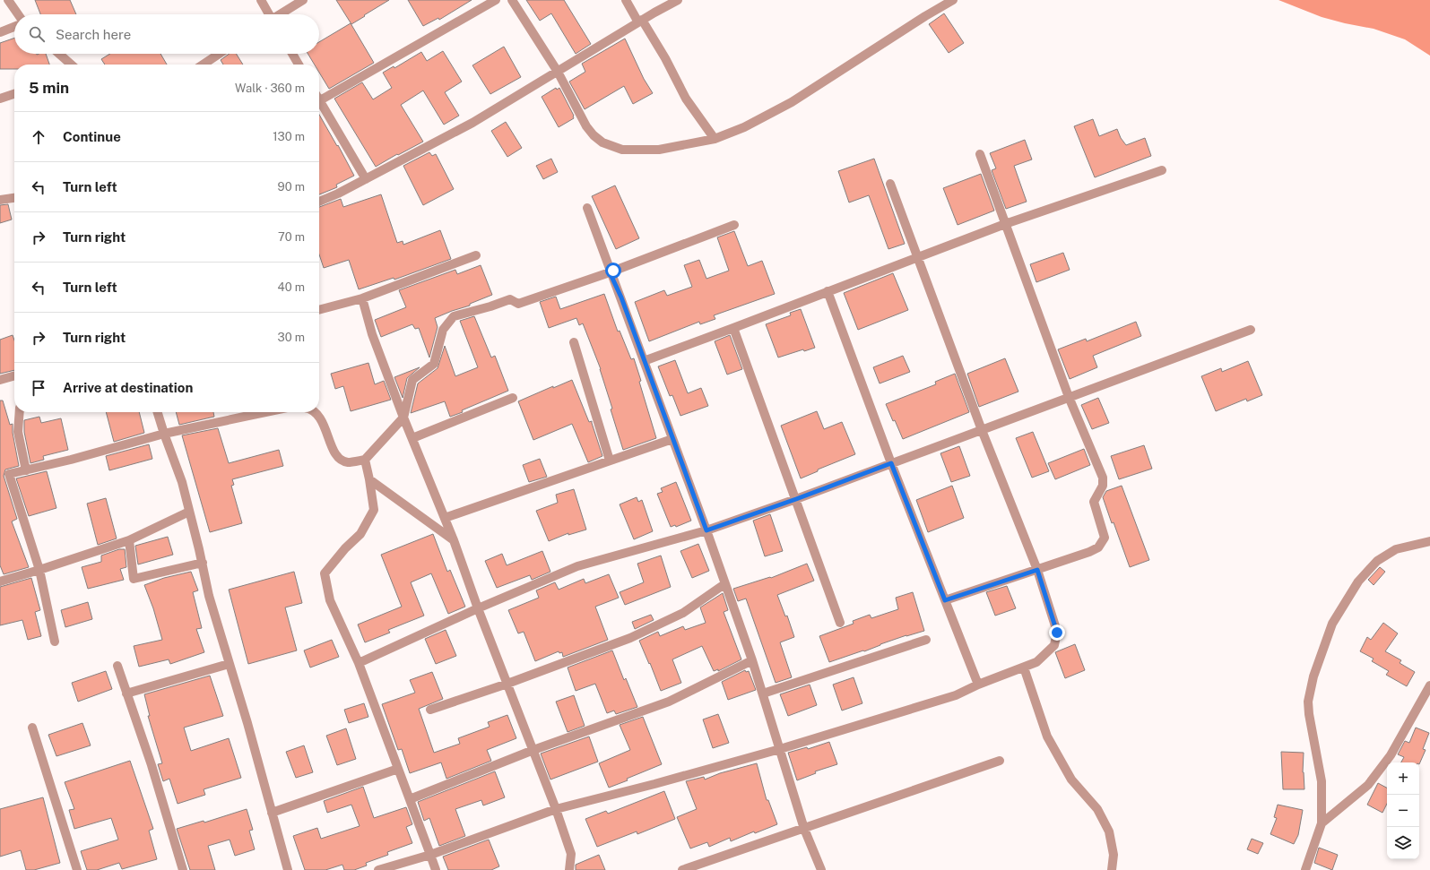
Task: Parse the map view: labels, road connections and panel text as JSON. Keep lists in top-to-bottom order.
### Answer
{
  "page": {
    "search": "Search here",
    "heading": ["5 min", "Walk · 360 m"],
    "list": [
      ["Continue", "130 m"],
      ["Turn left", "90 m"],
      ["Turn right", "70 m"],
      ["Turn left", "40 m"],
      ["Turn right", "30 m"],
      "Arrive at destination"
    ],
    "map_buttons": ["+", "−"]
  }
}
